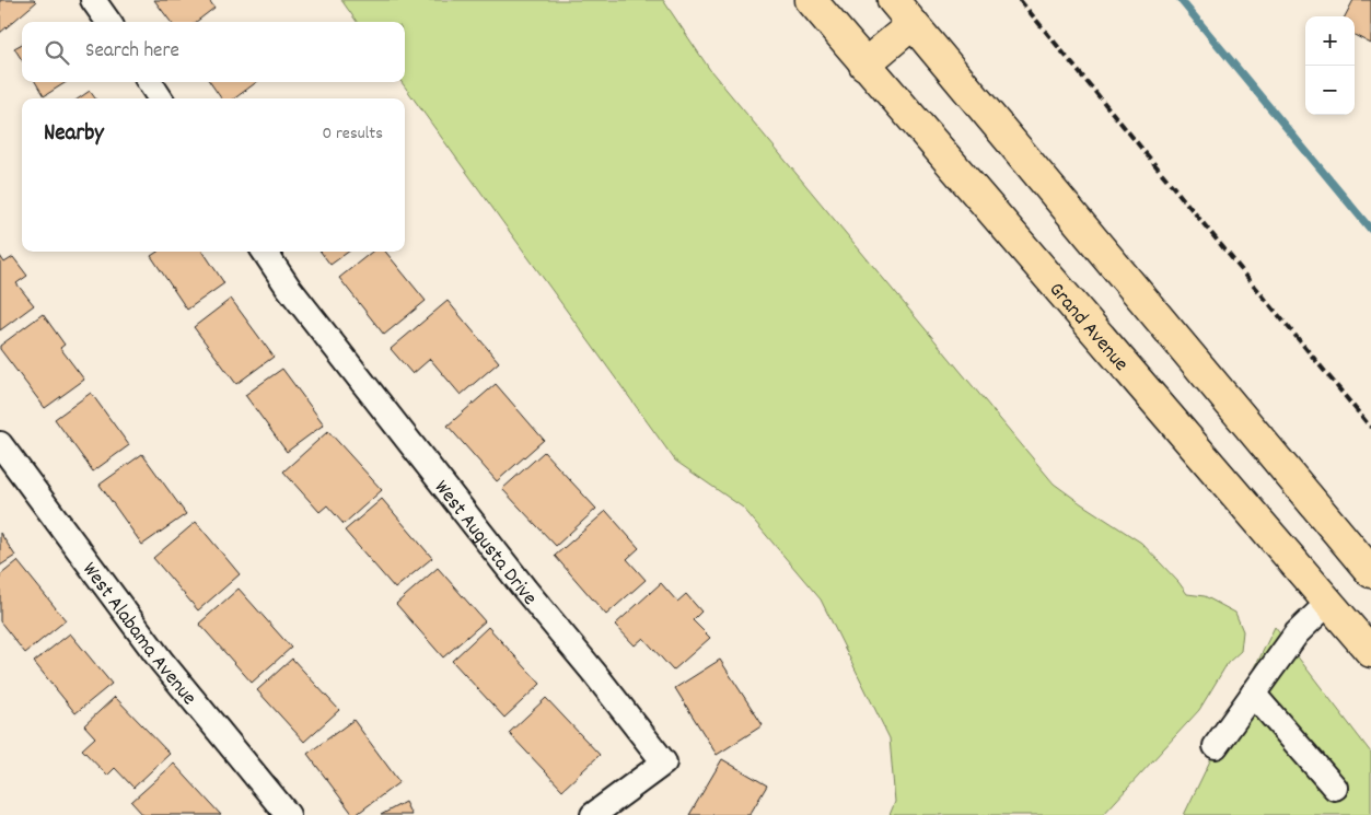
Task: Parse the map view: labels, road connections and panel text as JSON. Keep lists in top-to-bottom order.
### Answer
{
  "streets": {
    "highway": ["Grand Avenue"],
    "street": ["West Augusta Drive", "West Alabama Avenue"]
  },
  "page": {
    "map_buttons": ["+", "−"],
    "search": "Search here",
    "heading": ["Nearby", "0 results"]
  }
}
